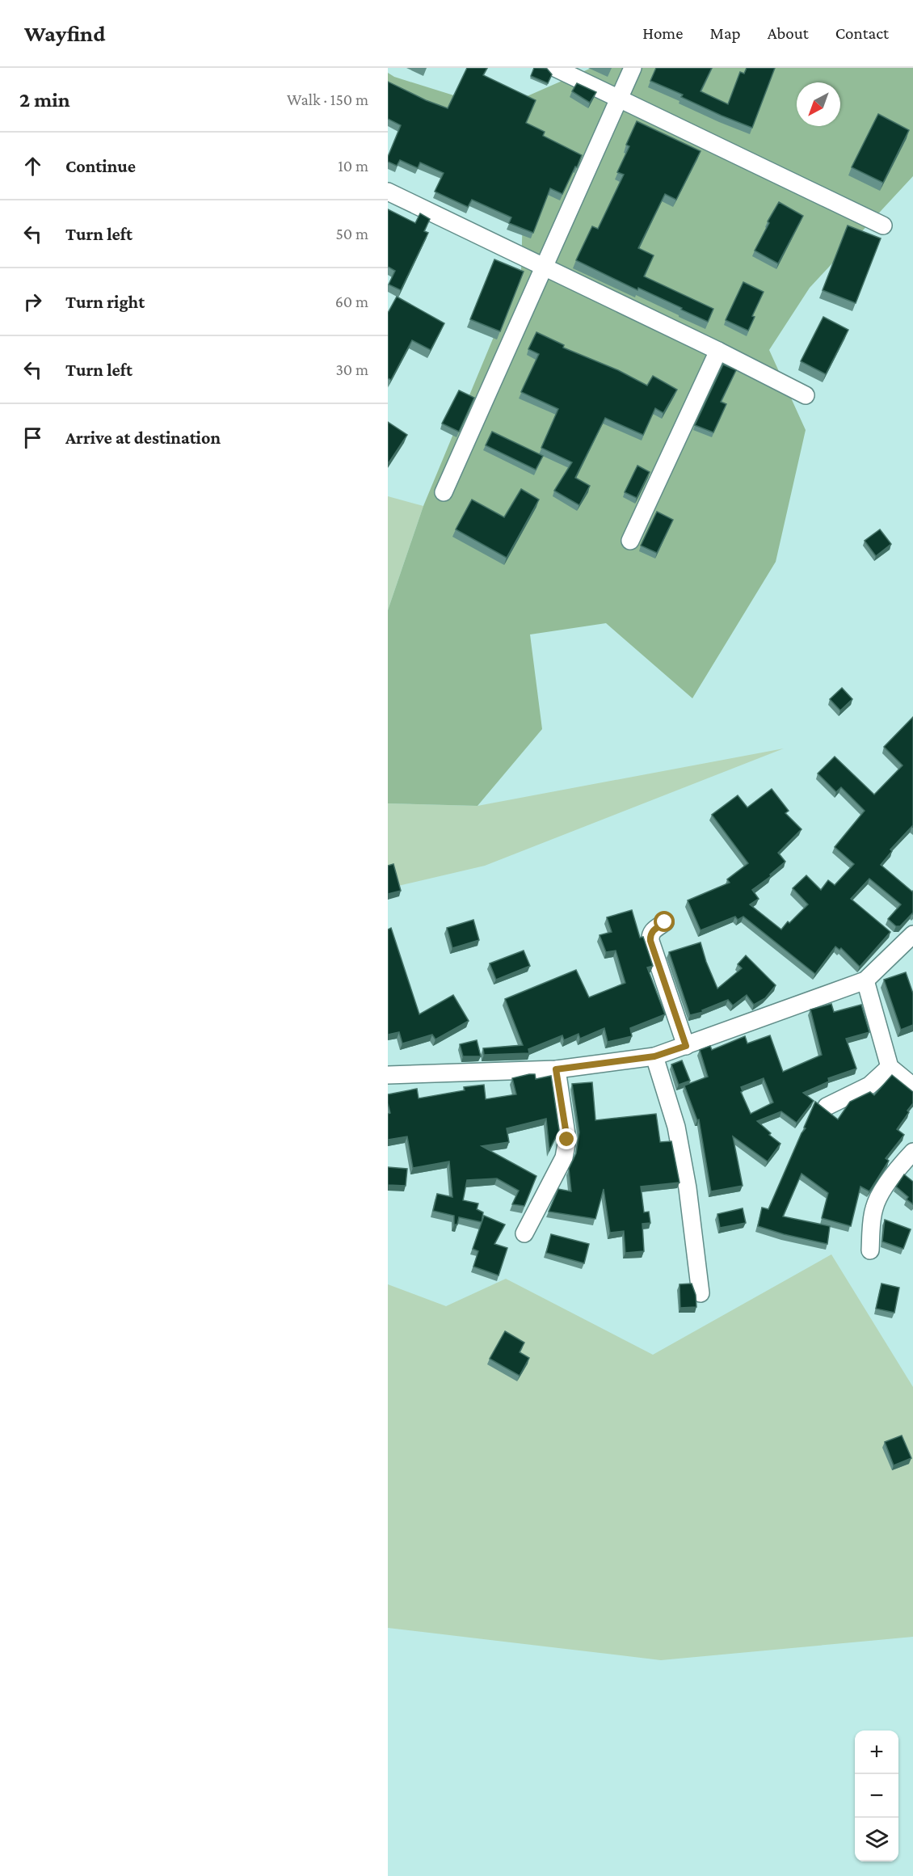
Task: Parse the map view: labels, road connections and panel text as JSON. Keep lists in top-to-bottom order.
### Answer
{
  "north": "bottom left",
  "page": {
    "header": "Wayfind",
    "nav": [
      "Home",
      "Map",
      "About",
      "Contact"
    ],
    "heading": ["2 min", "Walk · 150 m"],
    "list": [
      ["Continue", "10 m"],
      ["Turn left", "50 m"],
      ["Turn right", "60 m"],
      ["Turn left", "30 m"],
      "Arrive at destination"
    ],
    "map_buttons": ["+", "−"]
  }
}
